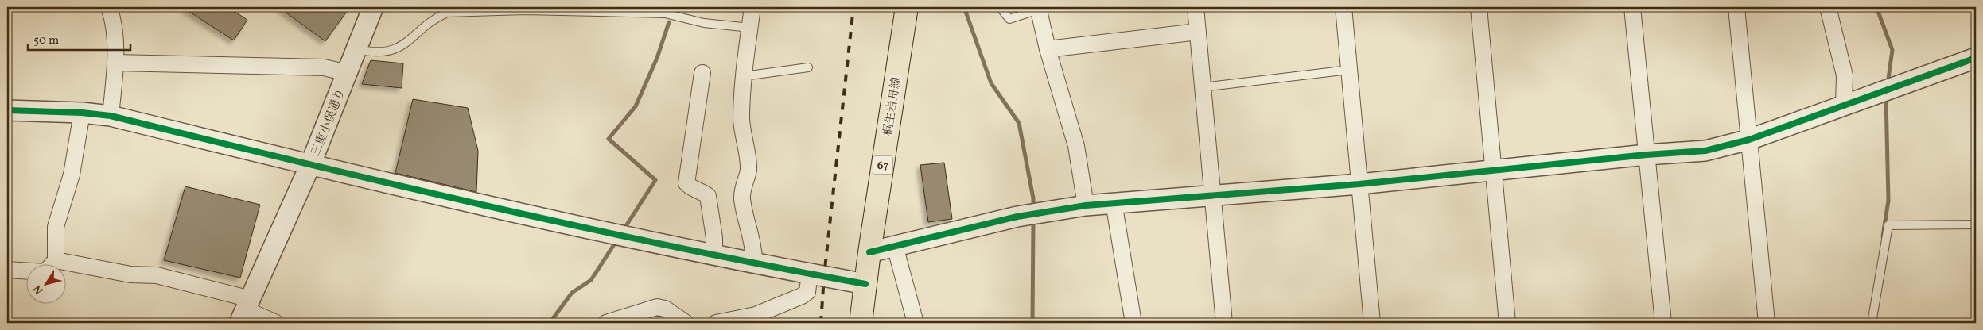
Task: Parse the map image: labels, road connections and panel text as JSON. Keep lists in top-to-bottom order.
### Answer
{
  "streets": {
    "main road": ["桐生岩舟線", "67"],
    "street": ["三重小俣通り"]
  },
  "scale_bar": "50 m",
  "north": "bottom left"
}
